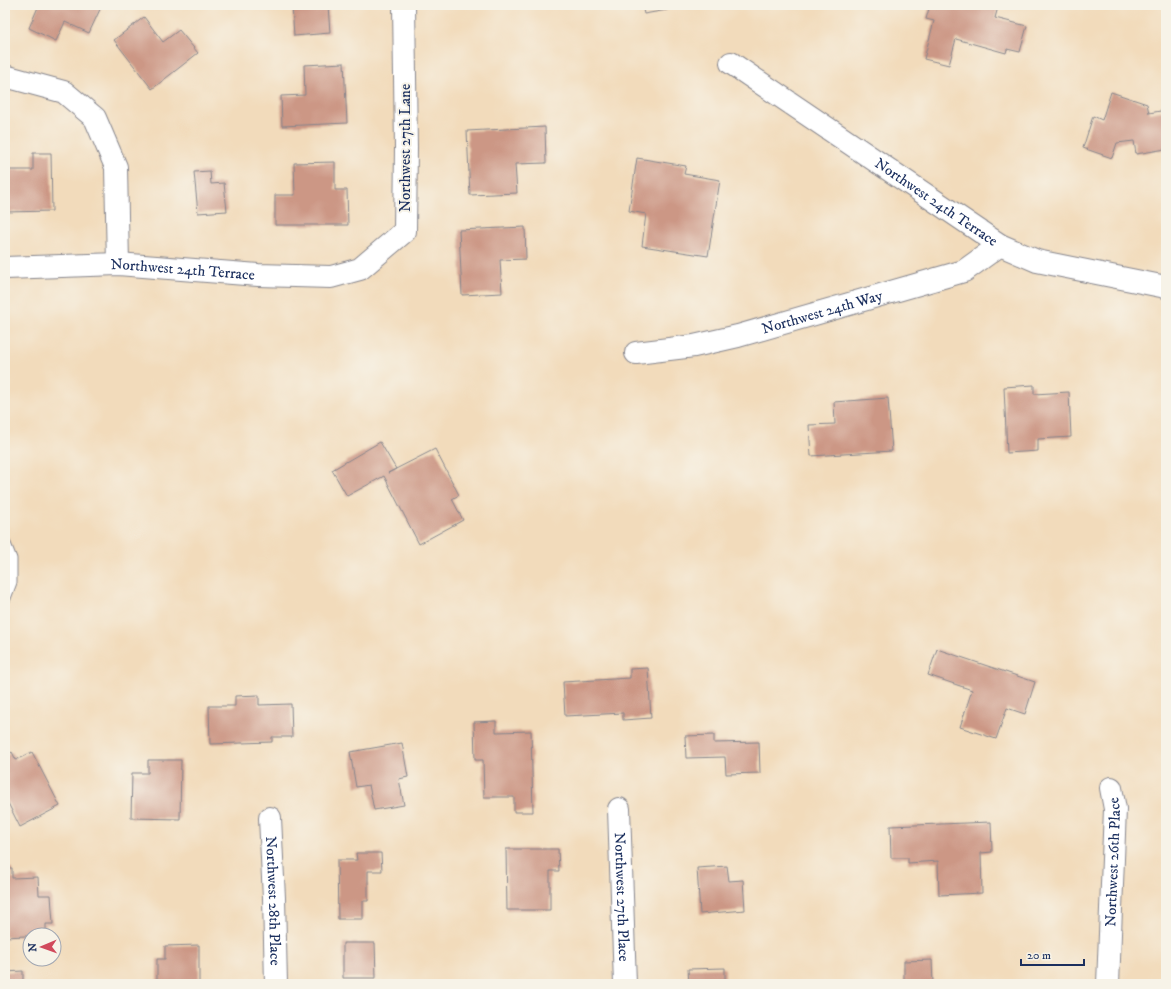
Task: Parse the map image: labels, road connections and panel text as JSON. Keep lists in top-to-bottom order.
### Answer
{
  "streets": {
    "street": [
      "Northwest 27th Lane",
      "Northwest 24th Terrace",
      "Northwest 24th Way",
      "Northwest 26th Place",
      "Northwest 27th Place",
      "Northwest 28th Place"
    ]
  },
  "crossings": [
    ["Northwest 27th Lane", "Northwest 24th Terrace"],
    ["Northwest 24th Terrace", "Northwest 24th Way"]
  ],
  "scale_bar": "20 m",
  "north": "left"
}
